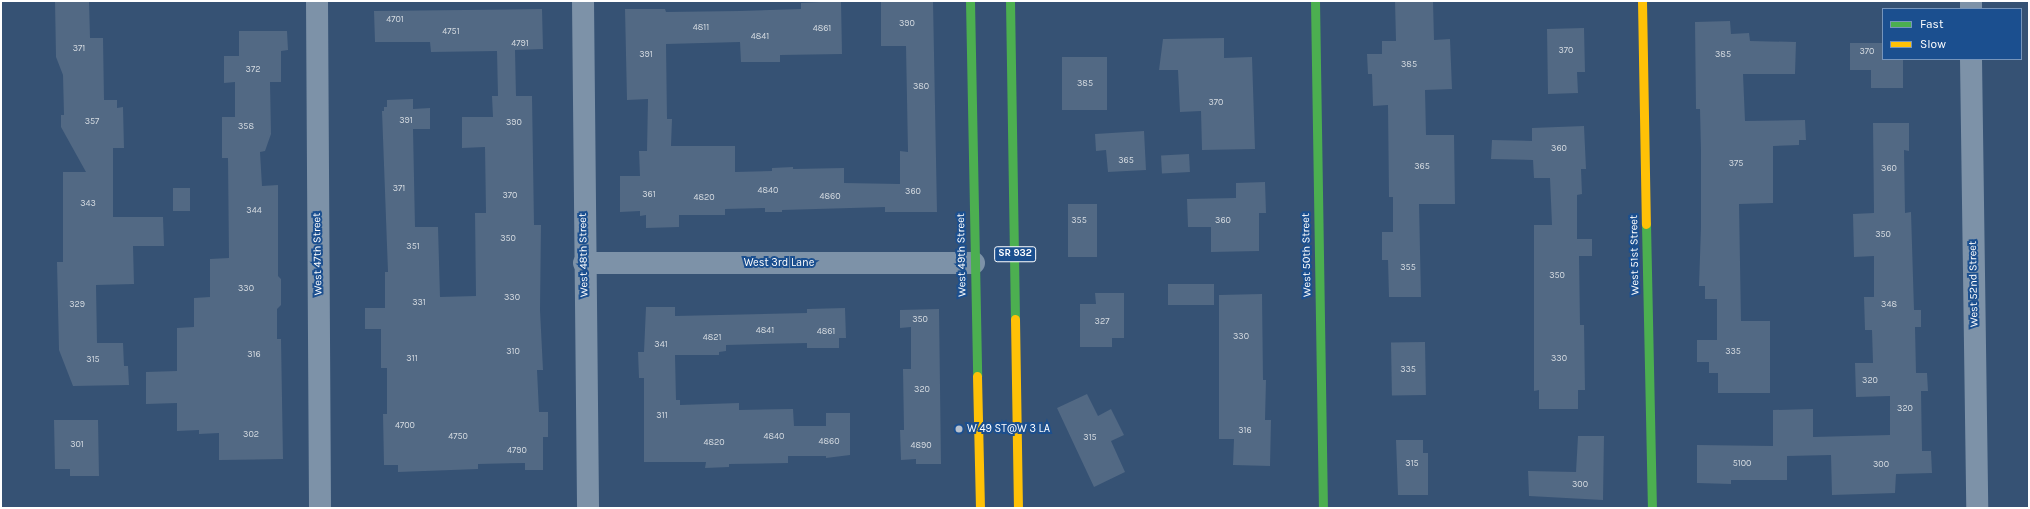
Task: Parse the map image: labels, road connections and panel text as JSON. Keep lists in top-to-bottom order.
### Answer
{
  "streets": {
    "main road": [
      "SR 932",
      "West 49th Street",
      "West 50th Street",
      "West 51st Street"
    ],
    "street": [
      "West 47th Street",
      "West 48th Street",
      "West 3rd Lane",
      "West 52nd Street"
    ]
  },
  "crossings": [
    ["West 48th Street", "West 3rd Lane"],
    ["West 49th Street", "West 3rd Lane"]
  ],
  "places": ["W 49 ST@W 3 LA"],
  "house_numbers": [
    "4701",
    "390",
    "4811",
    "4861",
    "4751",
    "4841",
    "4791",
    "371",
    "370",
    "370",
    "391",
    "385",
    "385",
    "372",
    "385",
    "380",
    "370",
    "391",
    "357",
    "390",
    "358",
    "360",
    "365",
    "375",
    "365",
    "360",
    "371",
    "4840",
    "360",
    "361",
    "370",
    "4860",
    "4820",
    "343",
    "344",
    "355",
    "360",
    "350",
    "350",
    "351",
    "355",
    "350",
    "330",
    "330",
    "331",
    "329",
    "348",
    "350",
    "327",
    "4841",
    "4861",
    "330",
    "4821",
    "341",
    "310",
    "335",
    "316",
    "311",
    "330",
    "315",
    "335",
    "320",
    "320",
    "320",
    "311",
    "4700",
    "316",
    "302",
    "4750",
    "4840",
    "315",
    "4860",
    "4820",
    "301",
    "4890",
    "4790",
    "315",
    "5100",
    "300",
    "300"
  ],
  "legend": ["Fast", "Slow"]
}
